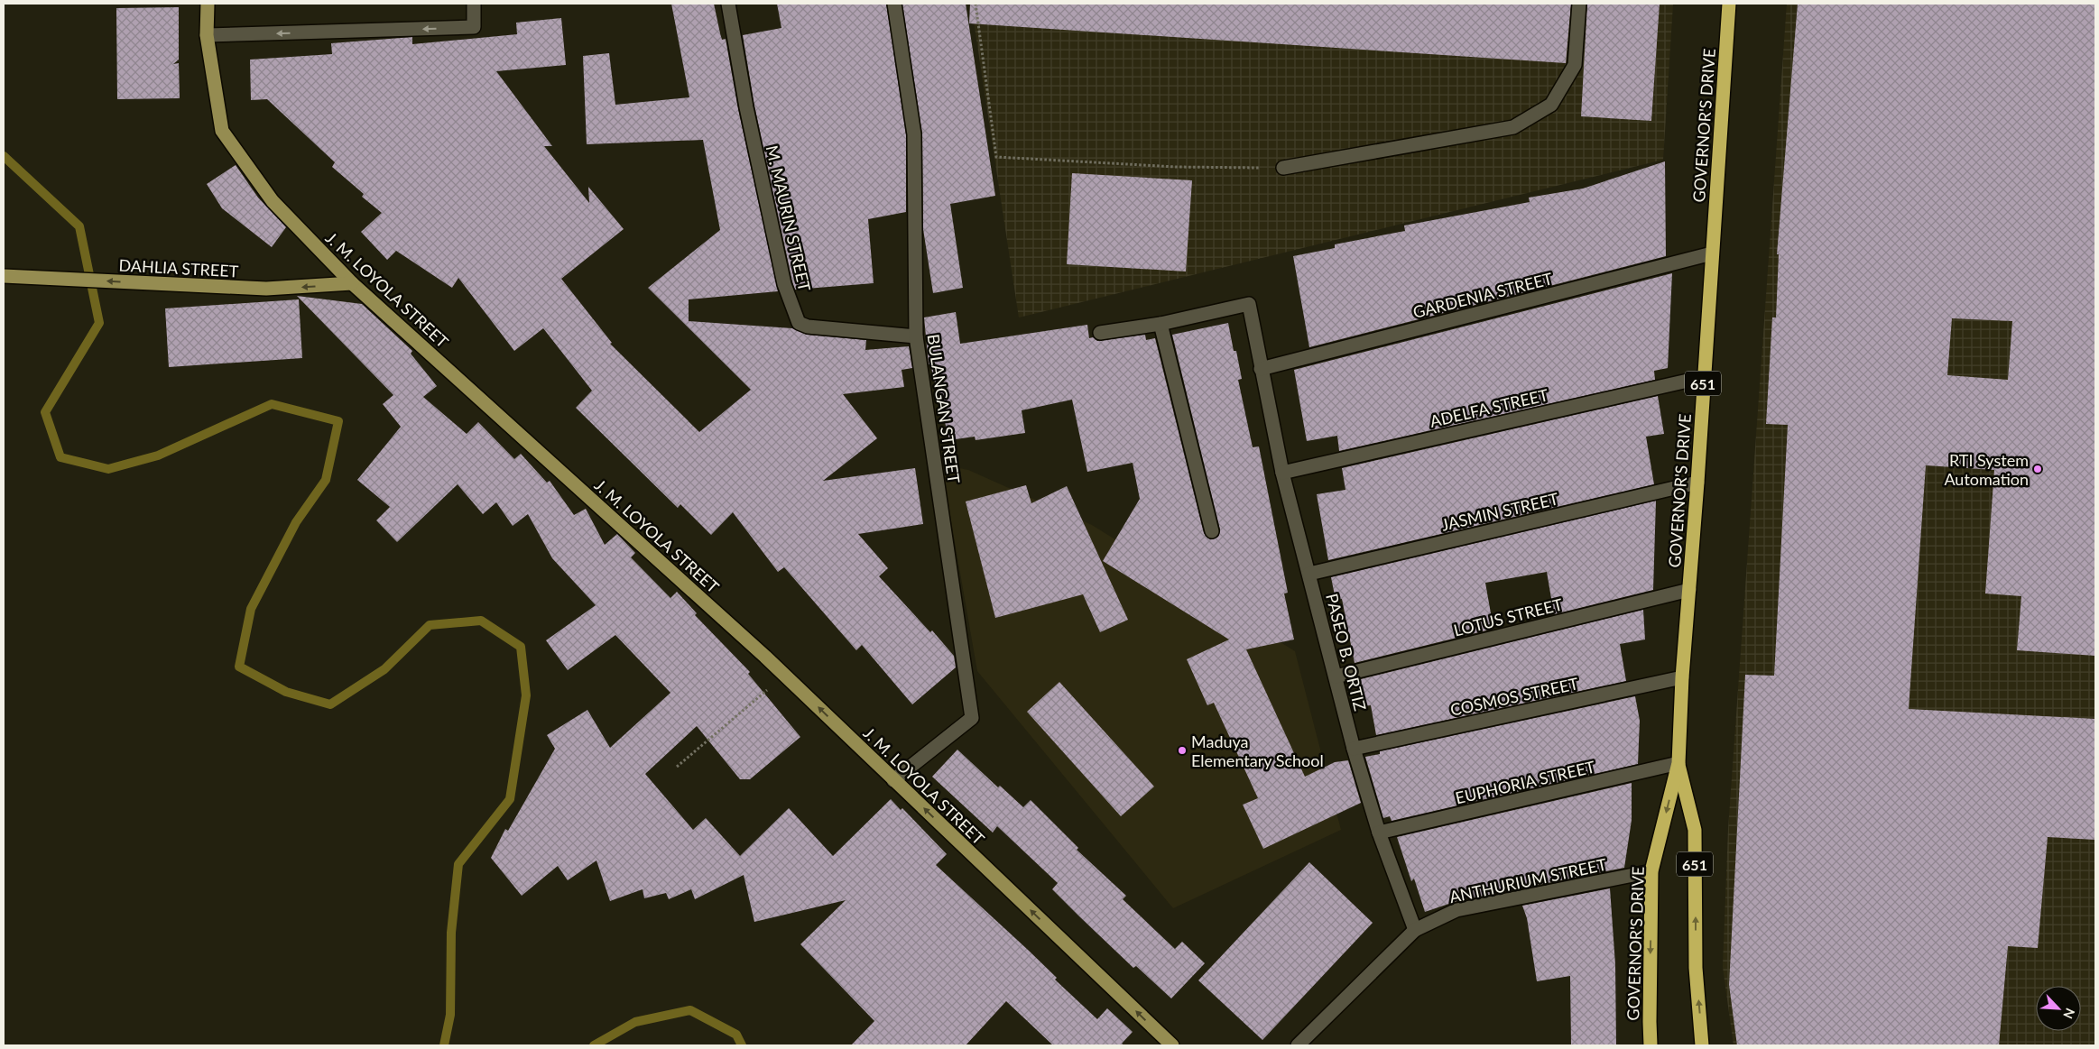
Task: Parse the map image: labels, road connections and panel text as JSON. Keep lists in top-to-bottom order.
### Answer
{
  "streets": {
    "highway": ["GOVERNOR'S DRIVE", "651"],
    "main road": ["DAHLIA STREET", "J. M. LOYOLA STREET"],
    "street": [
      "M. MAURIN STREET",
      "GARDENIA STREET",
      "ADELFA STREET",
      "BULANGAN STREET",
      "JASMIN STREET",
      "LOTUS STREET",
      "PASEO B. ORTIZ",
      "COSMOS STREET",
      "EUPHORIA STREET",
      "ANTHURIUM STREET"
    ]
  },
  "crossings": [
    ["GOVERNOR'S DRIVE", "GARDENIA STREET"],
    ["GOVERNOR'S DRIVE", "ADELFA STREET"],
    ["GOVERNOR'S DRIVE", "JASMIN STREET"],
    ["GOVERNOR'S DRIVE", "LOTUS STREET"],
    ["GOVERNOR'S DRIVE", "COSMOS STREET"],
    ["GOVERNOR'S DRIVE", "EUPHORIA STREET"],
    ["GOVERNOR'S DRIVE", "ANTHURIUM STREET"],
    ["M. MAURIN STREET", "BULANGAN STREET"],
    ["DAHLIA STREET", "J. M. LOYOLA STREET"],
    ["J. M. LOYOLA STREET", "BULANGAN STREET"],
    ["GARDENIA STREET", "PASEO B. ORTIZ"],
    ["ADELFA STREET", "PASEO B. ORTIZ"],
    ["JASMIN STREET", "PASEO B. ORTIZ"],
    ["LOTUS STREET", "PASEO B. ORTIZ"],
    ["PASEO B. ORTIZ", "COSMOS STREET"],
    ["PASEO B. ORTIZ", "EUPHORIA STREET"],
    ["PASEO B. ORTIZ", "ANTHURIUM STREET"]
  ],
  "one_way": ["DAHLIA STREET", "J. M. LOYOLA STREET"],
  "places": ["RTI System Automation", "Maduya Elementary School"],
  "north": "bottom right"
}
